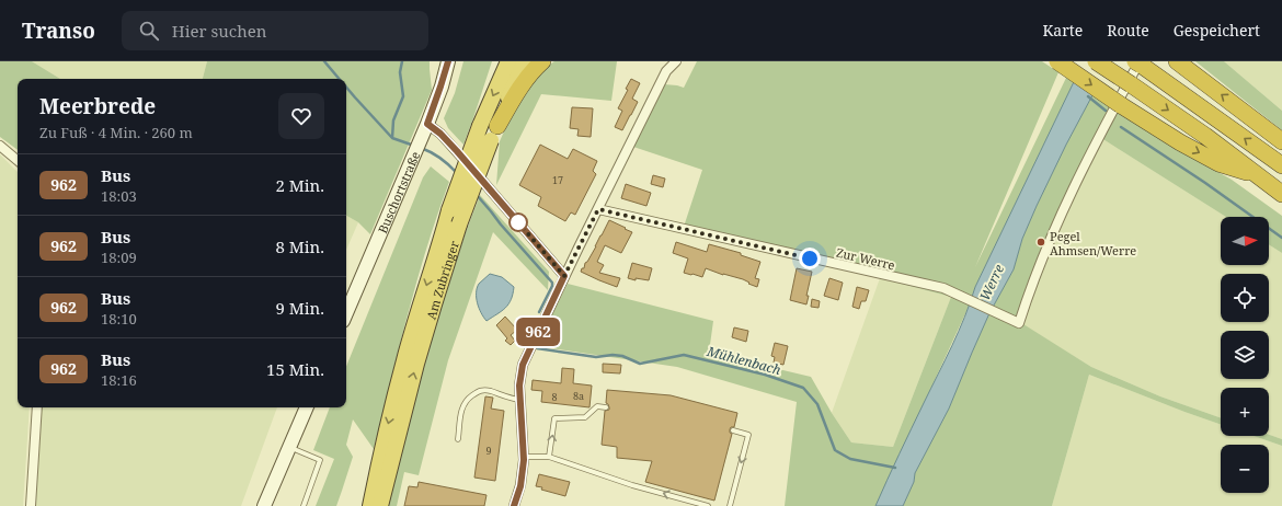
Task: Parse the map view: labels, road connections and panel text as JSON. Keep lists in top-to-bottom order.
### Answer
{
  "streets": {
    "highway": ["Am Zubringer"],
    "main road": ["Buschortstraße"],
    "street": ["Zur Werre"]
  },
  "water": ["Werre", "Mühlenbach"],
  "places": ["Pegel Ahmsen/Werre"],
  "lines": ["bus line 962"],
  "house_numbers": [
    "17",
    "8a",
    "8",
    "9"
  ],
  "north": "right",
  "page": {
    "header": "Transo",
    "search": "Hier suchen",
    "nav": ["Karte", "Route", "Gespeichert"],
    "on_map": "962",
    "heading": ["Meerbrede", "Zu Fuß · 4 Min. · 260 m"],
    "list": [
      {
        "mark": "962",
        "name": "Bus",
        "note": "18:03",
        "value": "2 Min."
      },
      {
        "mark": "962",
        "name": "Bus",
        "note": "18:09",
        "value": "8 Min."
      },
      {
        "mark": "962",
        "name": "Bus",
        "note": "18:10",
        "value": "9 Min."
      },
      {
        "mark": "962",
        "name": "Bus",
        "note": "18:16",
        "value": "15 Min."
      }
    ],
    "map_buttons": ["+", "−"]
  }
}
